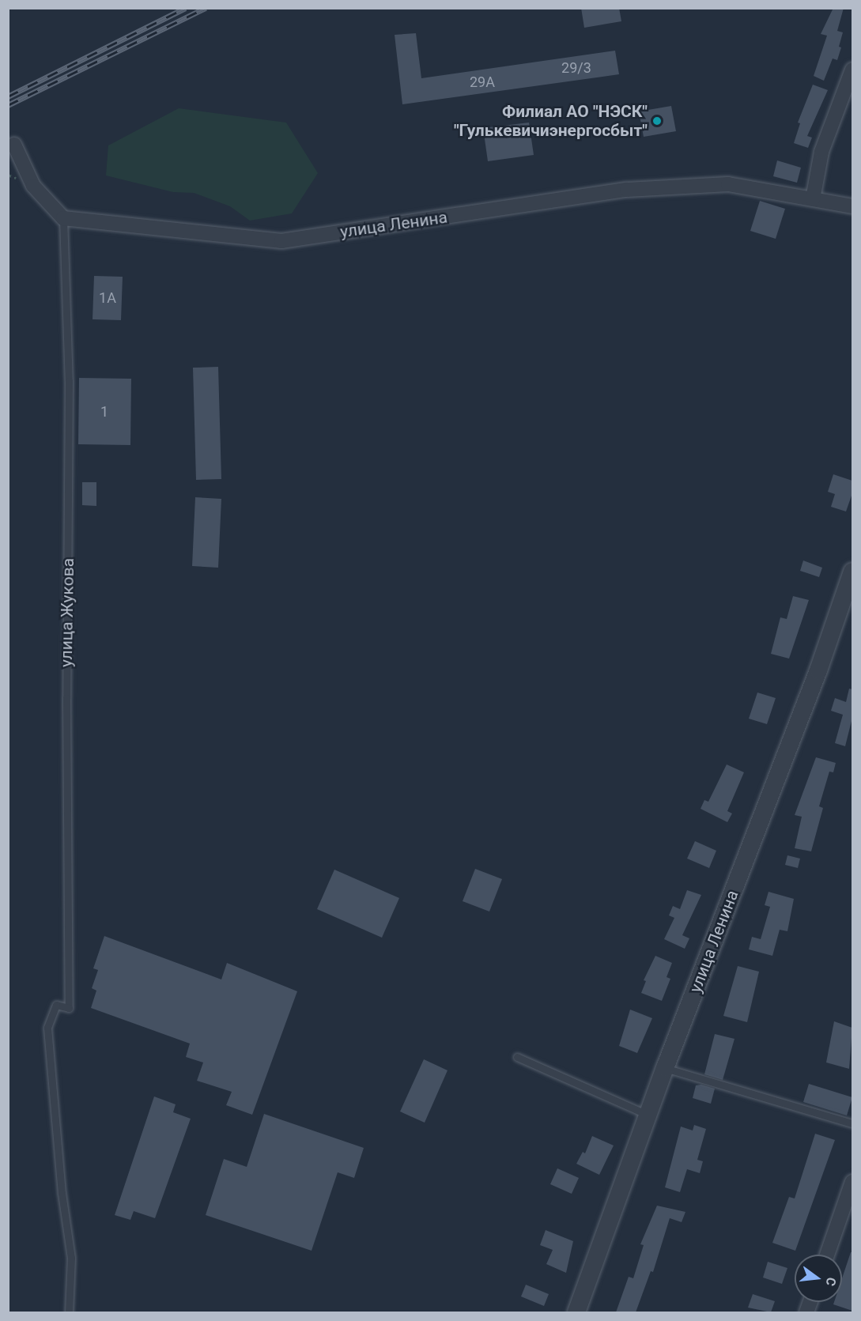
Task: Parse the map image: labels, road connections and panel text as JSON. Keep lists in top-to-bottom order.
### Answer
{
  "streets": {
    "street": ["улица Ленина"],
    "lane": ["улица Жукова"]
  },
  "crossings": [
    ["улица Ленина", "улица Жукова"]
  ],
  "places": ["Филиал АО \"НЭСК\" \"Гулькевичиэнергосбыт\""],
  "house_numbers": [
    "29/3",
    "29А",
    "1А",
    "1"
  ],
  "north": "right"
}
